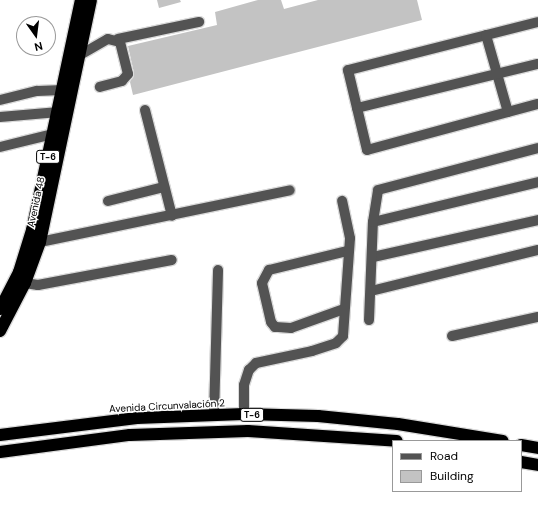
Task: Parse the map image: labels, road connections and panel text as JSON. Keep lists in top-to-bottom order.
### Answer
{
  "streets": {
    "highway": ["T-6", "Avenida 48", "Avenida Circunvalación 2"]
  },
  "legend": ["Road", "Building"],
  "north": "bottom"
}
